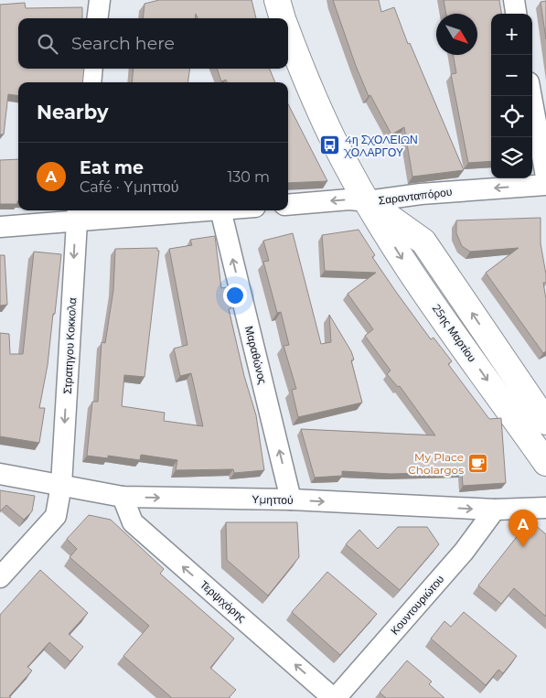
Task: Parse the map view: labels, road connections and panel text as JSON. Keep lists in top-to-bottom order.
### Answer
{
  "streets": {
    "street": [
      "Σαρανταπόρου",
      "25ης Μαρτίου",
      "Στρατηγου Κοκκολα",
      "Μαραθώνος",
      "Υμηττού",
      "Τερψιχόρης",
      "Κουντουριώτου"
    ]
  },
  "crossings": [
    ["Σαρανταπόρου", "25ης Μαρτίου"],
    ["Στρατηγου Κοκκολα", "Υμηττού"],
    ["Μαραθώνος", "Υμηττού"],
    ["Υμηττού", "Τερψιχόρης"],
    ["Υμηττού", "Κουντουριώτου"],
    ["Τερψιχόρης", "Κουντουριώτου"]
  ],
  "one_way": [
    "Σαρανταπόρου",
    "Στρατηγου Κοκκολα",
    "Μαραθώνος",
    "Υμηττού",
    "Τερψιχόρης"
  ],
  "places": {
    "bus stop": ["4η ΣΧΟΛΕΙΩΝ ΧΟΛΑΡΓΟΥ"],
    "cafe": ["My Place Cholargos"]
  },
  "north": "bottom right",
  "page": {
    "map_buttons": ["+", "−"],
    "search": "Search here",
    "heading": "Nearby",
    "list": [
      {
        "mark": "A",
        "name": "Eat me",
        "note": "Café · Υμηττού",
        "value": "130 m"
      }
    ],
    "pins": "A"
  }
}
